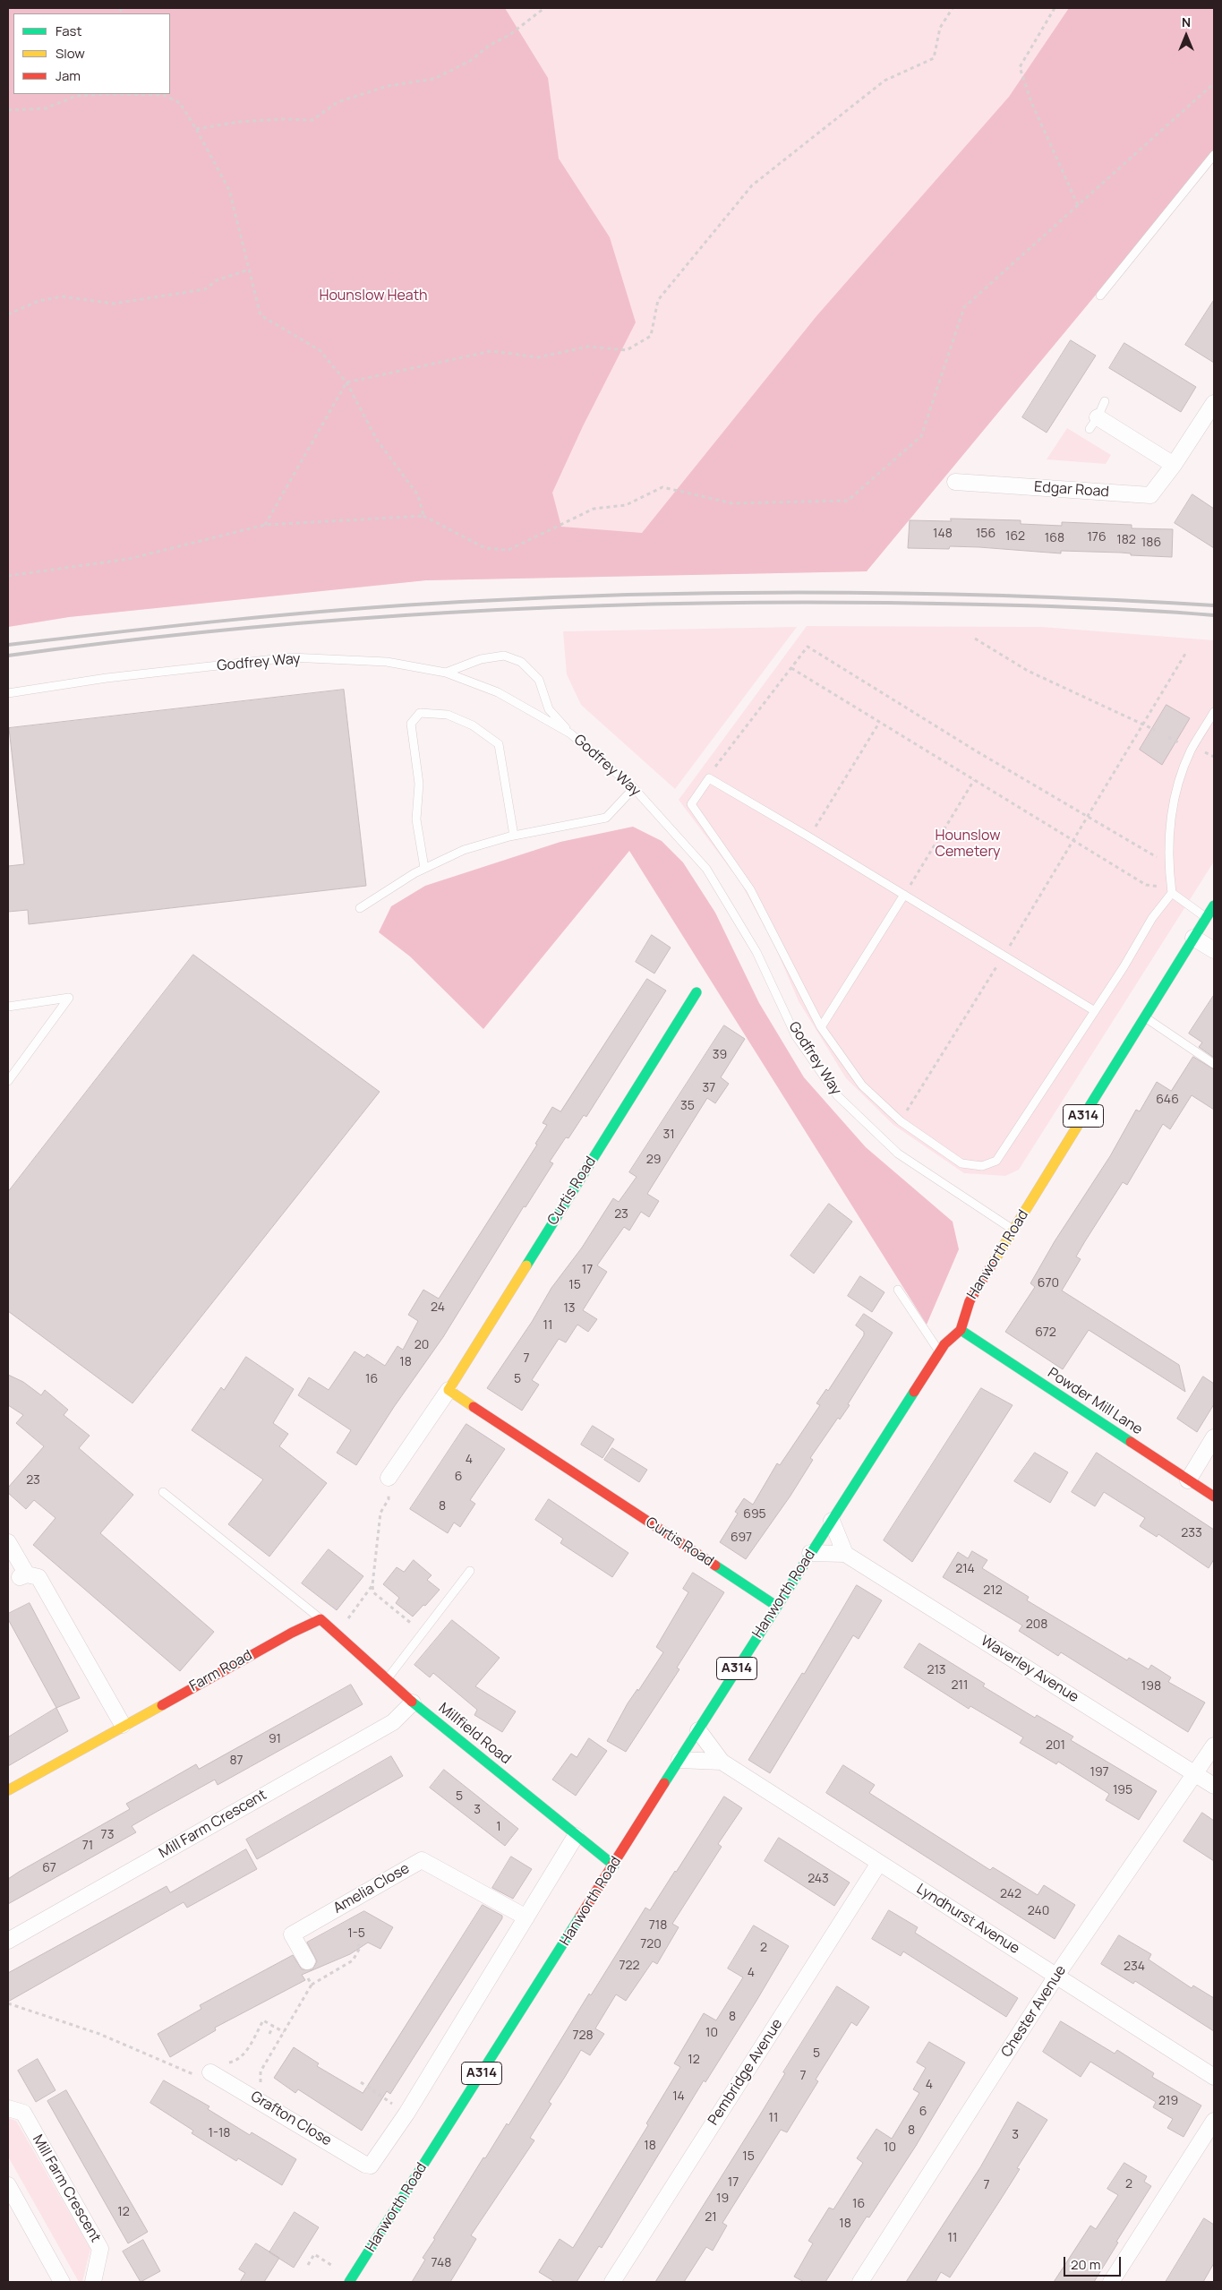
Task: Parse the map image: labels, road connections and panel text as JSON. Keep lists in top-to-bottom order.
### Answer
{
  "streets": {
    "street": [
      "Edgar Road",
      "A314",
      "Curtis Road",
      "Hanworth Road",
      "Powder Mill Lane",
      "Waverley Avenue",
      "Farm Road",
      "Millfield Road",
      "Mill Farm Crescent",
      "Amelia Close",
      "Lyndhurst Avenue",
      "Chester Avenue",
      "Pembridge Avenue",
      "Grafton Close"
    ],
    "lane": ["Godfrey Way"]
  },
  "crossings": [
    ["Godfrey Way", "Hanworth Road"],
    ["Curtis Road", "Hanworth Road"],
    ["Hanworth Road", "Powder Mill Lane"],
    ["Hanworth Road", "Millfield Road"],
    ["Hanworth Road", "Lyndhurst Avenue"],
    ["Waverley Avenue", "Chester Avenue"],
    ["Farm Road", "Millfield Road"],
    ["Millfield Road", "Mill Farm Crescent"],
    ["Amelia Close", "Grafton Close"],
    ["Lyndhurst Avenue", "Chester Avenue"],
    ["Lyndhurst Avenue", "Pembridge Avenue"]
  ],
  "parks": ["Hounslow Heath", "Hounslow Cemetery"],
  "house_numbers": [
    "148",
    "156",
    "162",
    "176",
    "168",
    "182",
    "186",
    "39",
    "37",
    "646",
    "35",
    "31",
    "29",
    "23",
    "17",
    "670",
    "15",
    "24",
    "13",
    "11",
    "672",
    "20",
    "7",
    "18",
    "16",
    "5",
    "4",
    "6",
    "23",
    "8",
    "695",
    "233",
    "697",
    "214",
    "212",
    "208",
    "213",
    "211",
    "198",
    "91",
    "201",
    "87",
    "197",
    "195",
    "5",
    "3",
    "1",
    "73",
    "71",
    "67",
    "243",
    "242",
    "240",
    "718",
    "1-5",
    "720",
    "2",
    "722",
    "234",
    "4",
    "8",
    "10",
    "728",
    "5",
    "12",
    "7",
    "4",
    "14",
    "219",
    "6",
    "11",
    "8",
    "1-18",
    "3",
    "18",
    "10",
    "15",
    "17",
    "2",
    "7",
    "19",
    "16",
    "12",
    "21",
    "18",
    "11",
    "748"
  ],
  "legend": ["Fast", "Slow", "Jam"],
  "scale_bar": "20 m",
  "north": "top"
}
